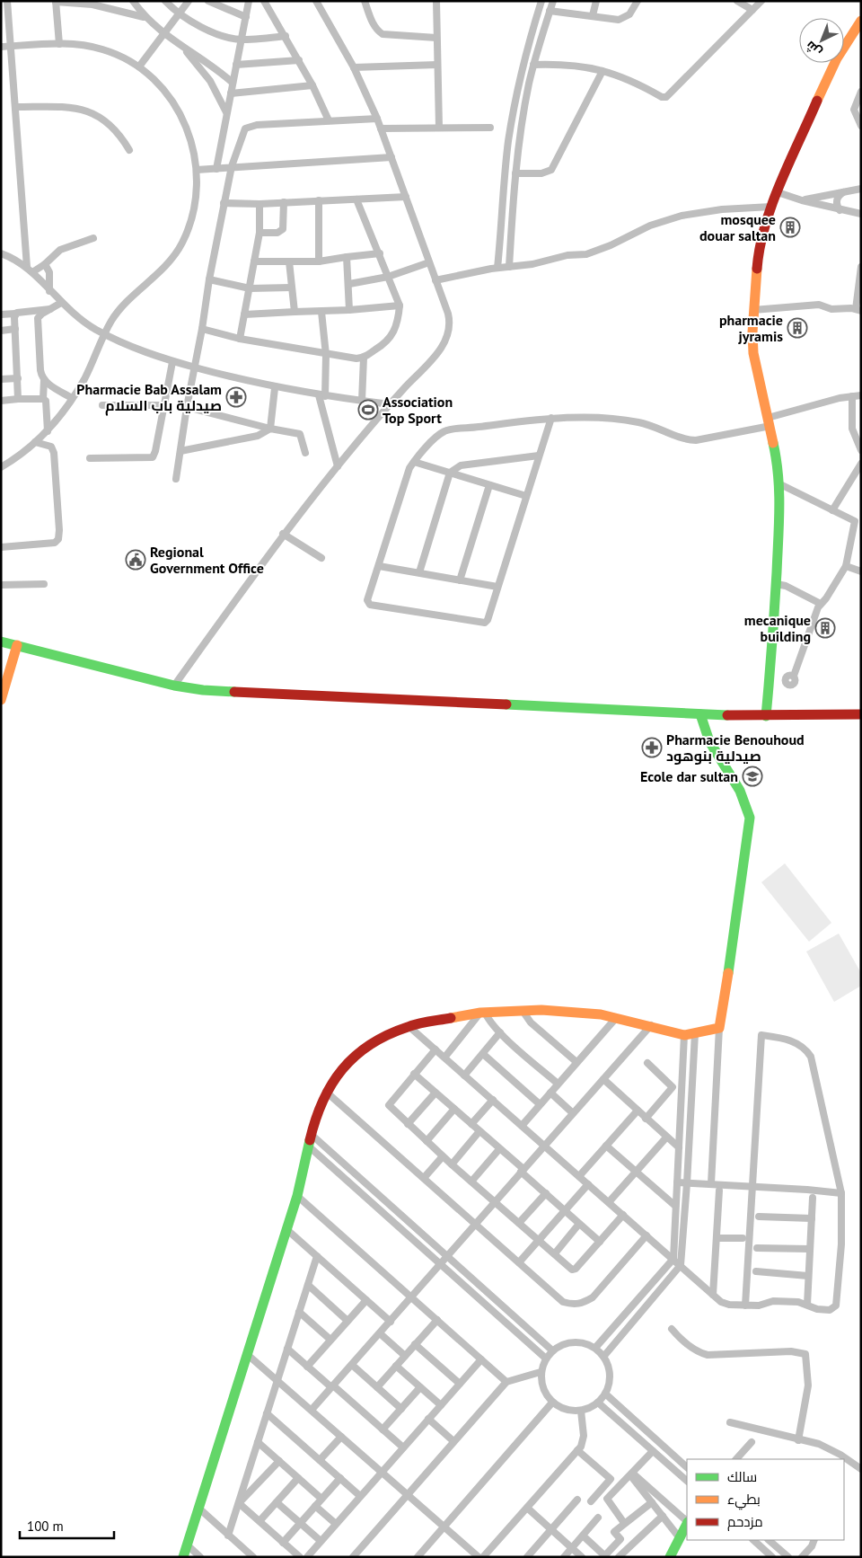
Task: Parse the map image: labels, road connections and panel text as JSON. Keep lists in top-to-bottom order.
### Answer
{
  "places": {
    "building": ["mosquee douar saltan", "pharmacie jyramis", "mecanique building"],
    "pharmacy": ["Pharmacie Bab Assalam صيدلية باب السلام", "Pharmacie Benouhoud صيدلية بنوهود"],
    "sports": ["Association Top Sport"],
    "public building": ["Regional Government Office"],
    "school or university": ["Ecole dar sultan"]
  },
  "legend": ["سالك", "بطيء", "مزدحم"],
  "scale_bar": "100 m",
  "north": "bottom left"
}
